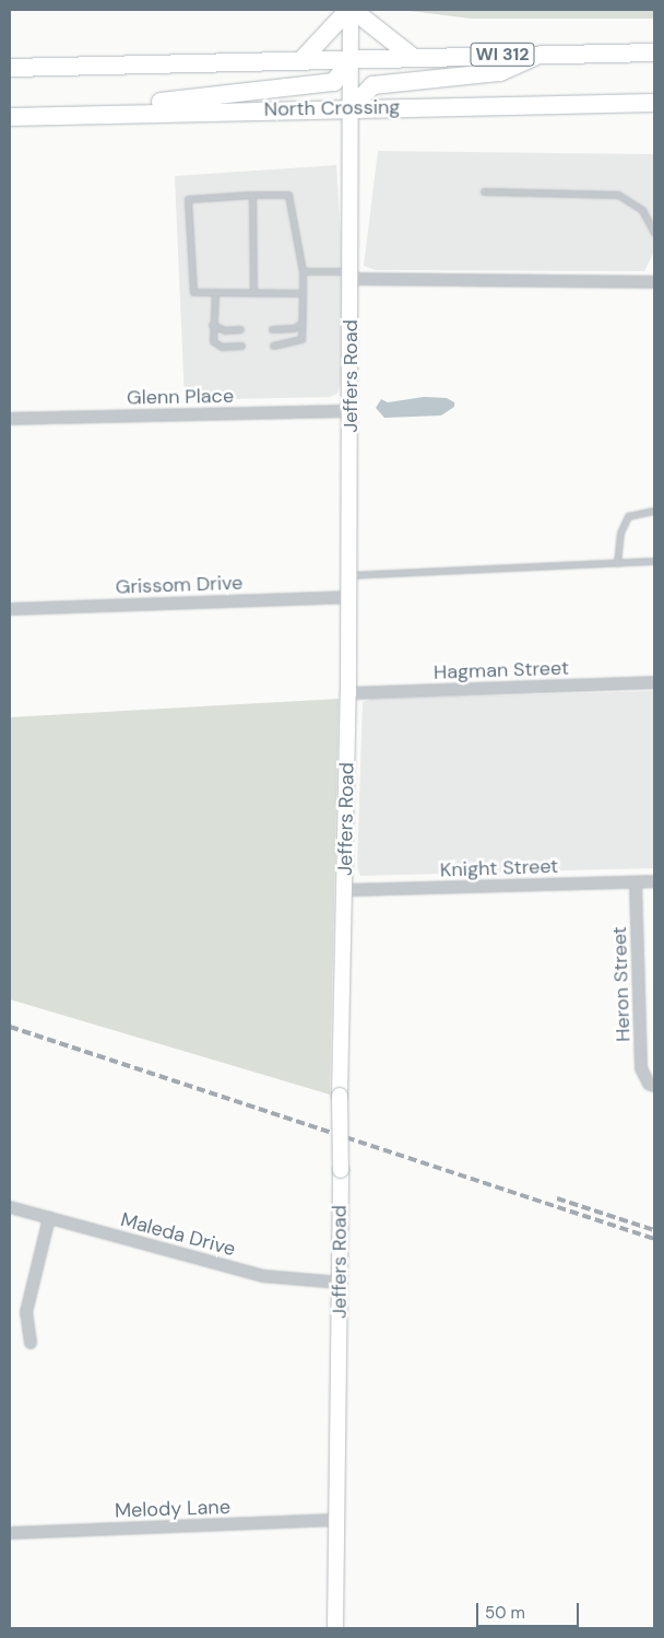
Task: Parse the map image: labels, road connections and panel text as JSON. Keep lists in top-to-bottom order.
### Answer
{
  "streets": {
    "main road": ["WI 312", "North Crossing", "Jeffers Road"],
    "street": [
      "Glenn Place",
      "Grissom Drive",
      "Hagman Street",
      "Knight Street",
      "Heron Street",
      "Maleda Drive",
      "Melody Lane"
    ]
  },
  "crossings": [
    ["WI 312", "Jeffers Road"],
    ["North Crossing", "Jeffers Road"],
    ["Jeffers Road", "Glenn Place"],
    ["Jeffers Road", "Grissom Drive"],
    ["Jeffers Road", "Hagman Street"],
    ["Jeffers Road", "Knight Street"],
    ["Jeffers Road", "Maleda Drive"],
    ["Jeffers Road", "Melody Lane"],
    ["Knight Street", "Heron Street"]
  ],
  "scale_bar": "50 m"
}
